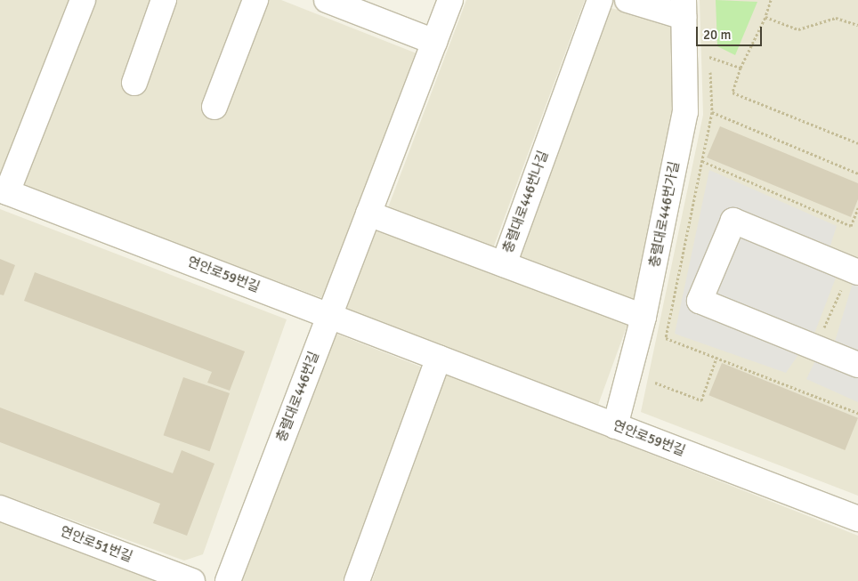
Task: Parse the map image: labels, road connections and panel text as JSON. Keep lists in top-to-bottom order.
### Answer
{
  "streets": {
    "street": [
      "충렬대로446번나길",
      "충렬대로446번가길",
      "연안로59번길",
      "충렬대로446번길",
      "연안로51번길"
    ]
  },
  "crossings": [
    ["충렬대로446번나길", "충렬대로446번가길"],
    ["충렬대로446번가길", "연안로59번길"],
    ["연안로59번길", "충렬대로446번길"]
  ],
  "scale_bar": "20 m"
}
